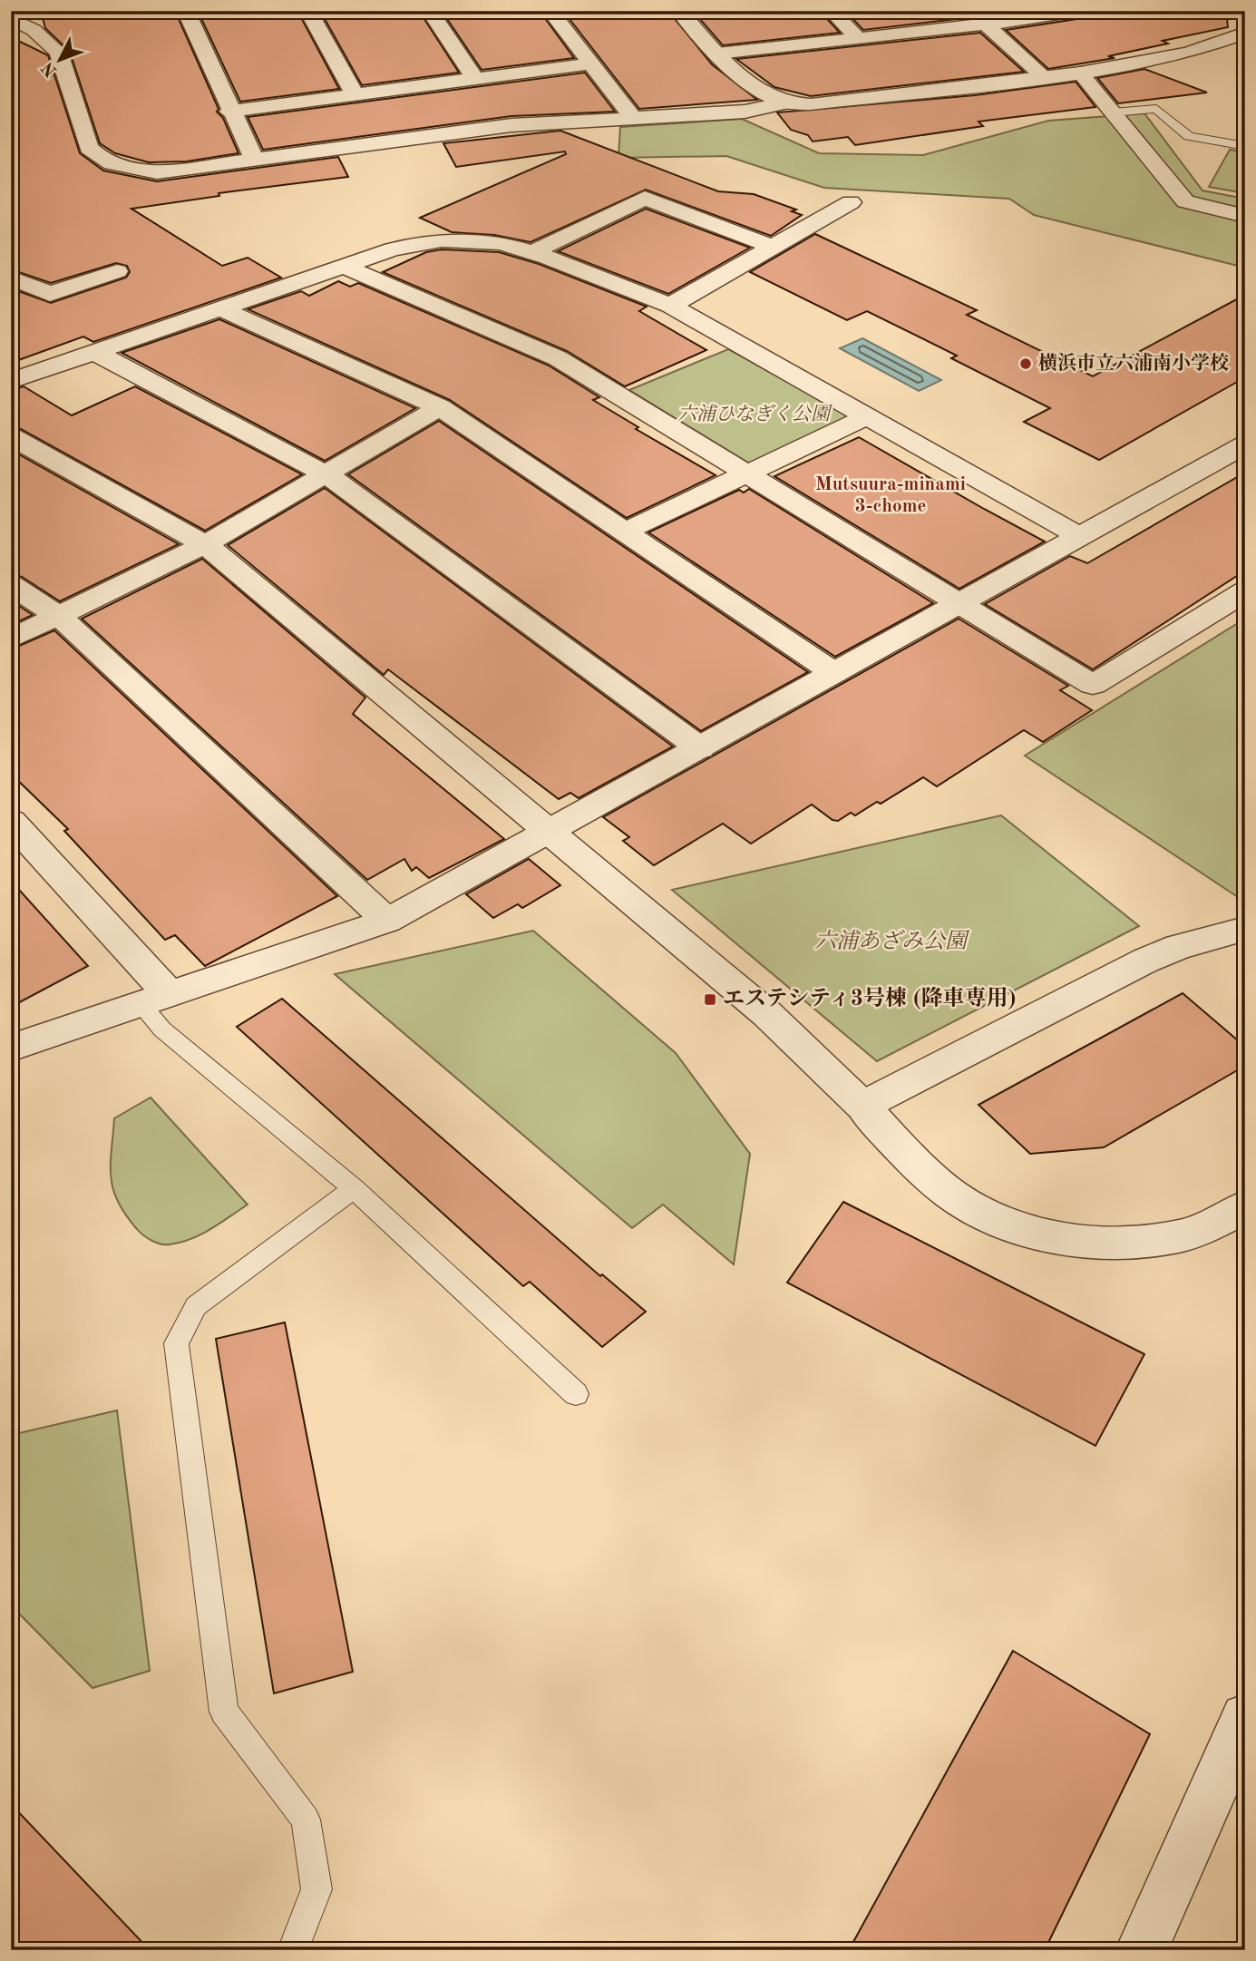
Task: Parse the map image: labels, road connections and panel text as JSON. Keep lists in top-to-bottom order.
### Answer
{
  "districts": ["Mutsuura-minami 3-chome"],
  "parks": ["六浦ひなぎく公園", "六浦あざみ公園"],
  "places": {
    "other": ["横浜市立六浦南小学校"],
    "transit": ["エステシティ3号棟 (降車専用)"]
  },
  "north": "bottom left"
}
